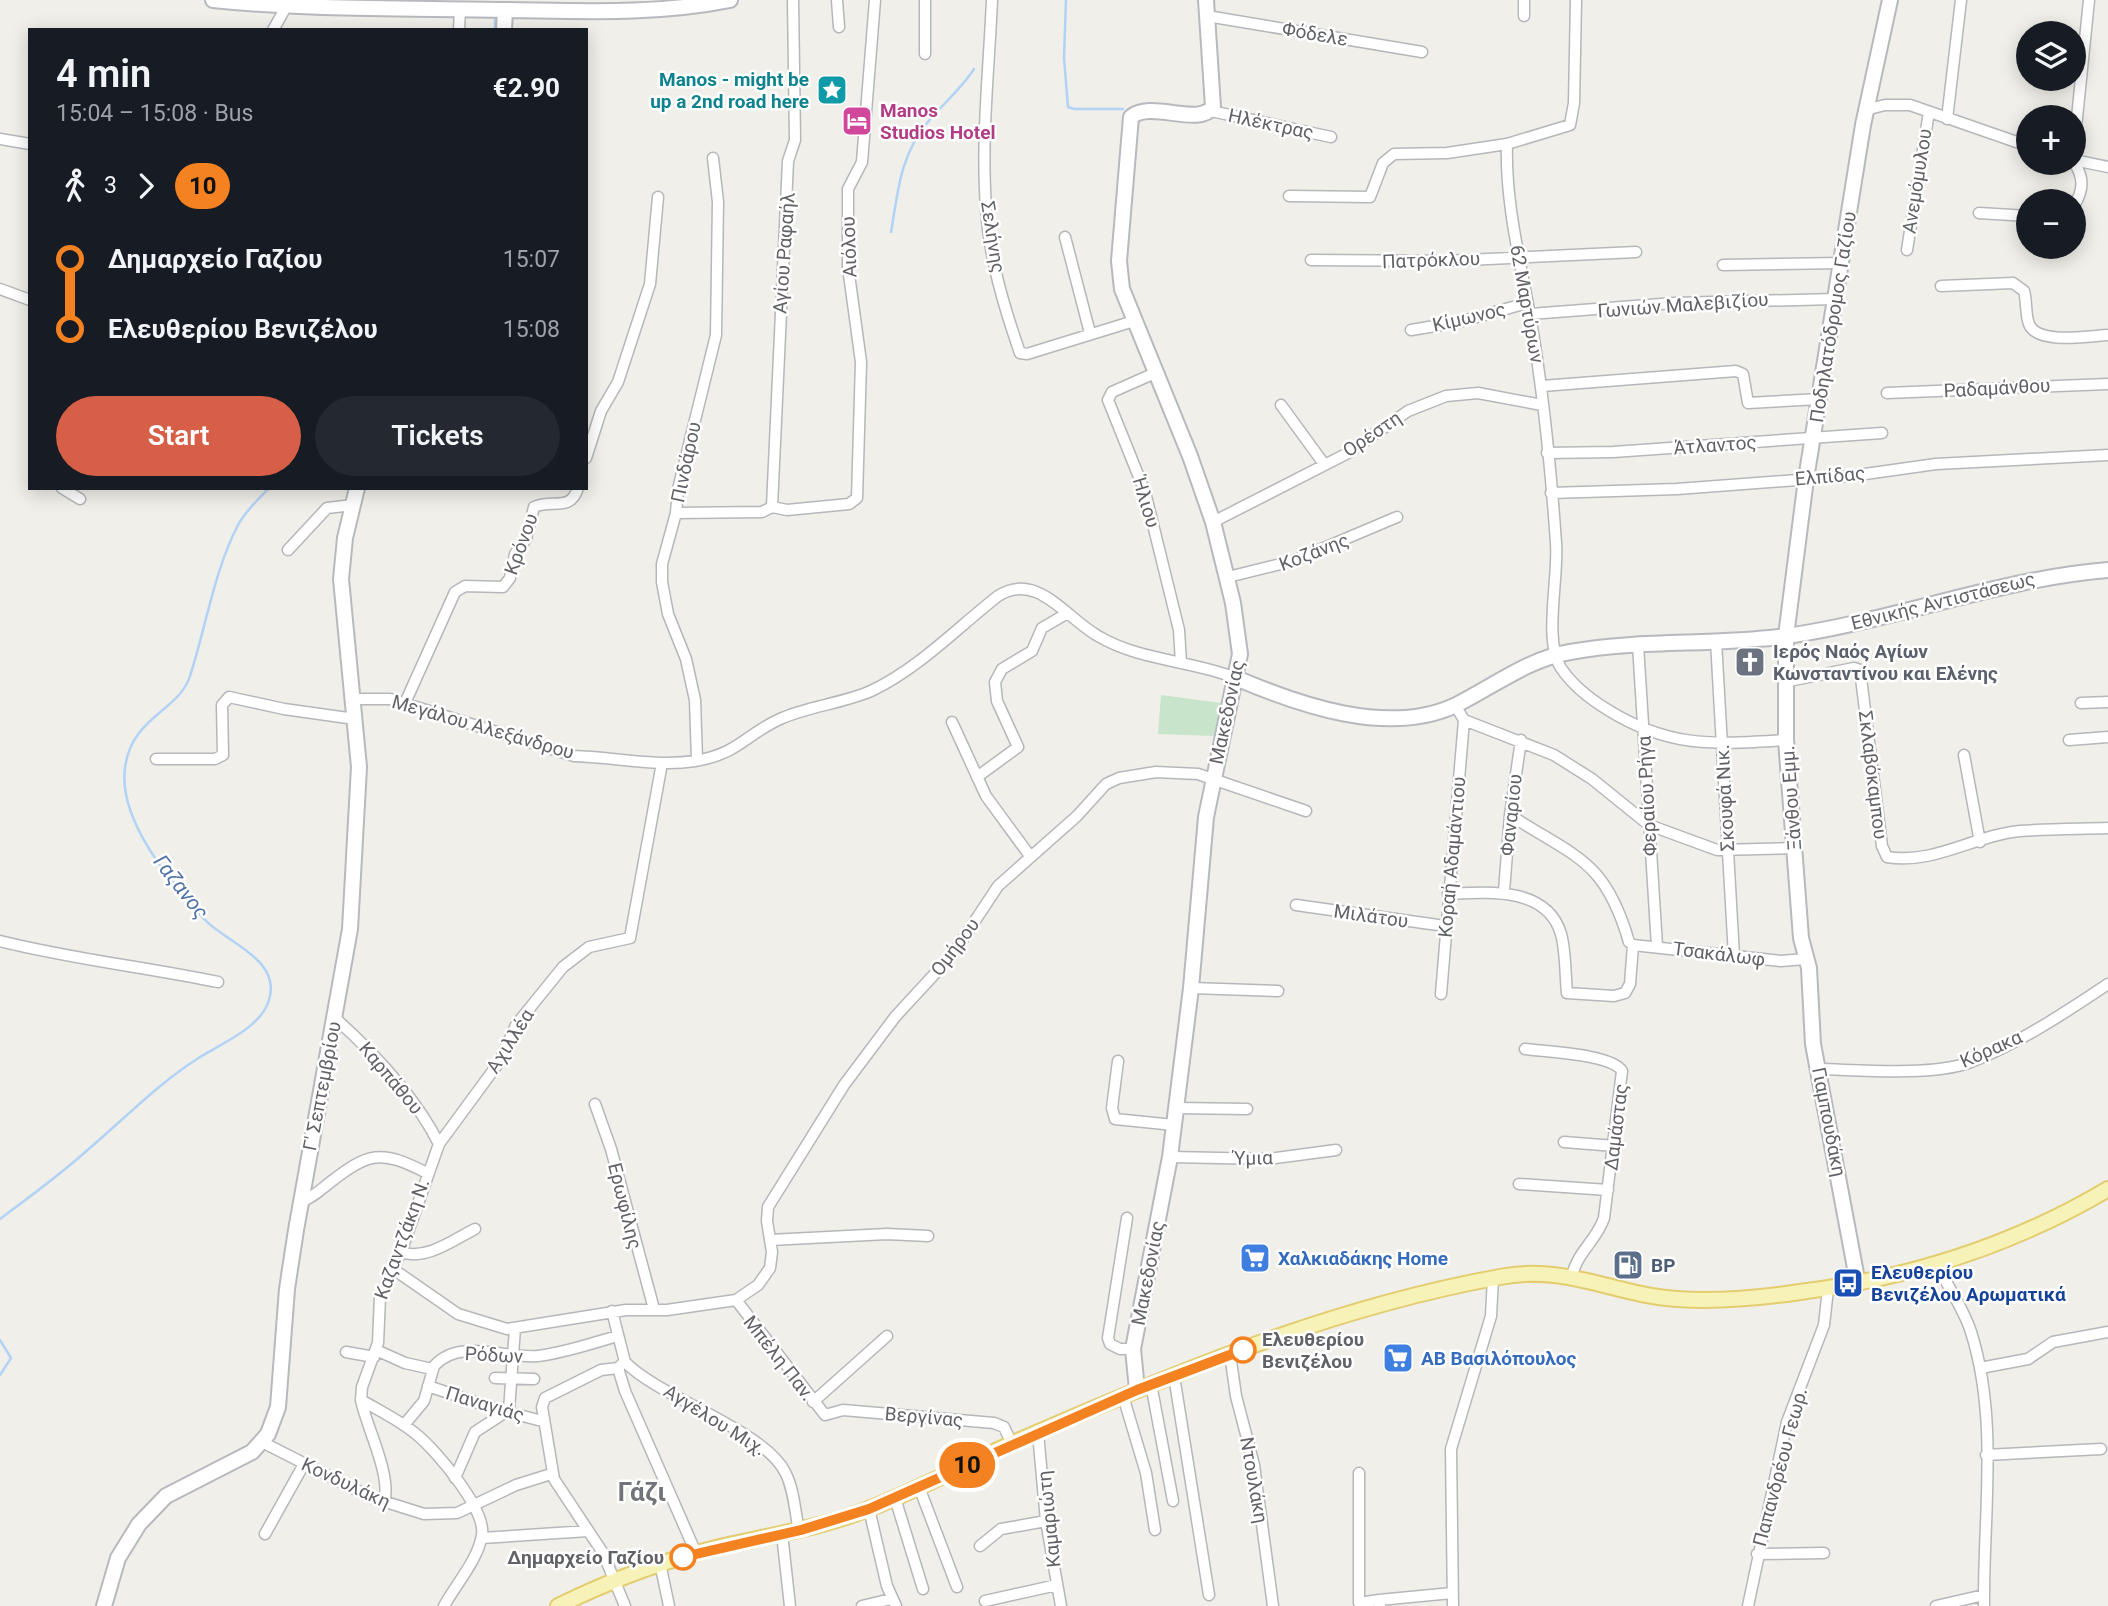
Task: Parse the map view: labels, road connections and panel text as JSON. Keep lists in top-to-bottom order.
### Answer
{
  "streets": {
    "street": [
      "Φόδελε",
      "Ηλέκτρας",
      "Ανεμόμυλου",
      "Σελήνης",
      "Αιόλου",
      "Αγίου Ραφαήλ",
      "Πατρόκλου",
      "62 Μαρτύρων",
      "Γωνιών Μαλεβιζίου",
      "Κίμωνος",
      "Ποδηλατόδρομος Γαζίου",
      "Ραδαμάνθου",
      "Ορέστη",
      "Άτλαντος",
      "Πινδάρου",
      "Ελπίδας",
      "Ήλιου",
      "Κρόνου",
      "Κοζάνης",
      "Εθνικής Αντιστάσεως",
      "Μακεδονίας",
      "Μεγάλου Αλεξάνδρου",
      "Σκλαβόκαμπου",
      "Φεραίου Ρήγα",
      "Σκουφά Νικ.",
      "Ξάνθου Εμμ.",
      "Φαναρίου",
      "Κοραή Αδαμάντιου",
      "Μιλάτου",
      "Ομήρου",
      "Τσακάλωφ",
      "Αχιλλέα",
      "Κόρακα",
      "Καρπάθου",
      "Γ' Σεπτεμβρίου",
      "Γιαμπουδάκη",
      "Δαμάστας",
      "Ύμια",
      "Ερωφίλης",
      "Καζαντζάκη Ν.",
      "Ρόδων",
      "Μπέλη Παν.",
      "Παναγιάς",
      "Βεργίνας",
      "Αγγέλου Μιχ.",
      "Παπανδρέου Γεωρ.",
      "Ντουλάκη",
      "Κονδυλάκη",
      "Καμαριώτη"
    ]
  },
  "crossings": [
    ["Ηλέκτρας", "Μακεδονίας"],
    ["Σελήνης", "Μακεδονίας"],
    ["Αιόλου", "Αγίου Ραφαήλ"],
    ["Πατρόκλου", "62 Μαρτύρων"],
    ["62 Μαρτύρων", "Γωνιών Μαλεβιζίου"],
    ["62 Μαρτύρων", "Κίμωνος"],
    ["62 Μαρτύρων", "Ορέστη"],
    ["62 Μαρτύρων", "Άτλαντος"],
    ["62 Μαρτύρων", "Ελπίδας"],
    ["62 Μαρτύρων", "Εθνικής Αντιστάσεως"],
    ["Γωνιών Μαλεβιζίου", "Κίμωνος"],
    ["Γωνιών Μαλεβιζίου", "Ποδηλατόδρομος Γαζίου"],
    ["Ποδηλατόδρομος Γαζίου", "Άτλαντος"],
    ["Ποδηλατόδρομος Γαζίου", "Ελπίδας"],
    ["Ποδηλατόδρομος Γαζίου", "Εθνικής Αντιστάσεως"],
    ["Ποδηλατόδρομος Γαζίου", "Ξάνθου Εμμ."],
    ["Ορέστη", "Μακεδονίας"],
    ["Πινδάρου", "Μεγάλου Αλεξάνδρου"],
    ["Ήλιου", "Μακεδονίας"],
    ["Ήλιου", "Μεγάλου Αλεξάνδρου"],
    ["Κρόνου", "Μεγάλου Αλεξάνδρου"],
    ["Κοζάνης", "Μακεδονίας"],
    ["Εθνικής Αντιστάσεως", "Μεγάλου Αλεξάνδρου"],
    ["Εθνικής Αντιστάσεως", "Φεραίου Ρήγα"],
    ["Εθνικής Αντιστάσεως", "Σκουφά Νικ."],
    ["Εθνικής Αντιστάσεως", "Ξάνθου Εμμ."],
    ["Μακεδονίας", "Μεγάλου Αλεξάνδρου"],
    ["Μακεδονίας", "Ομήρου"],
    ["Μακεδονίας", "Ύμια"],
    ["Μεγάλου Αλεξάνδρου", "Αχιλλέα"],
    ["Μεγάλου Αλεξάνδρου", "Γ' Σεπτεμβρίου"],
    ["Σκλαβόκαμπου", "Ξάνθου Εμμ."],
    ["Φεραίου Ρήγα", "Τσακάλωφ"],
    ["Σκουφά Νικ.", "Τσακάλωφ"],
    ["Ξάνθου Εμμ.", "Τσακάλωφ"],
    ["Ξάνθου Εμμ.", "Γιαμπουδάκη"],
    ["Κοραή Αδαμάντιου", "Μιλάτου"],
    ["Ομήρου", "Μπέλη Παν."],
    ["Τσακάλωφ", "Γιαμπουδάκη"],
    ["Αχιλλέα", "Καρπάθου"],
    ["Αχιλλέα", "Καζαντζάκη Ν."],
    ["Κόρακα", "Γιαμπουδάκη"],
    ["Καρπάθου", "Γ' Σεπτεμβρίου"],
    ["Καρπάθου", "Καζαντζάκη Ν."],
    ["Γ' Σεπτεμβρίου", "Κονδυλάκη"],
    ["Μπέλη Παν.", "Βεργίνας"]
  ],
  "districts": ["Γάζι"],
  "water": ["Γαζανος"],
  "places": {
    "place": ["Manos - might be up a 2nd road here"],
    "hotel": ["Manos Studios Hotel"],
    "church": ["Ιερός Ναός Αγίων Κωνσταντίνου και Ελένης"],
    "supermarket": ["Χαλκιαδάκης Home", "ΑΒ Βασιλόπουλος"],
    "fuel station": ["BP"],
    "bus stop": ["Ελευθερίου Βενιζέλου Αρωματικά"],
    "other": ["Ελευθερίου Βενιζέλου", "Δημαρχείο Γαζίου"]
  },
  "lines": ["bus line 10"],
  "page": {
    "on_map": "10",
    "map_buttons": ["+", "−"],
    "heading": ["4 min", "15:04 – 15:08 · Bus", "€2.90"],
    "legs": ["3", "10"],
    "list": [
      {
        "name": "Δημαρχείο Γαζίου",
        "value": "15:07"
      },
      {
        "name": "Ελευθερίου Βενιζέλου",
        "value": "15:08"
      }
    ],
    "buttons": ["Start", "Tickets"]
  }
}
